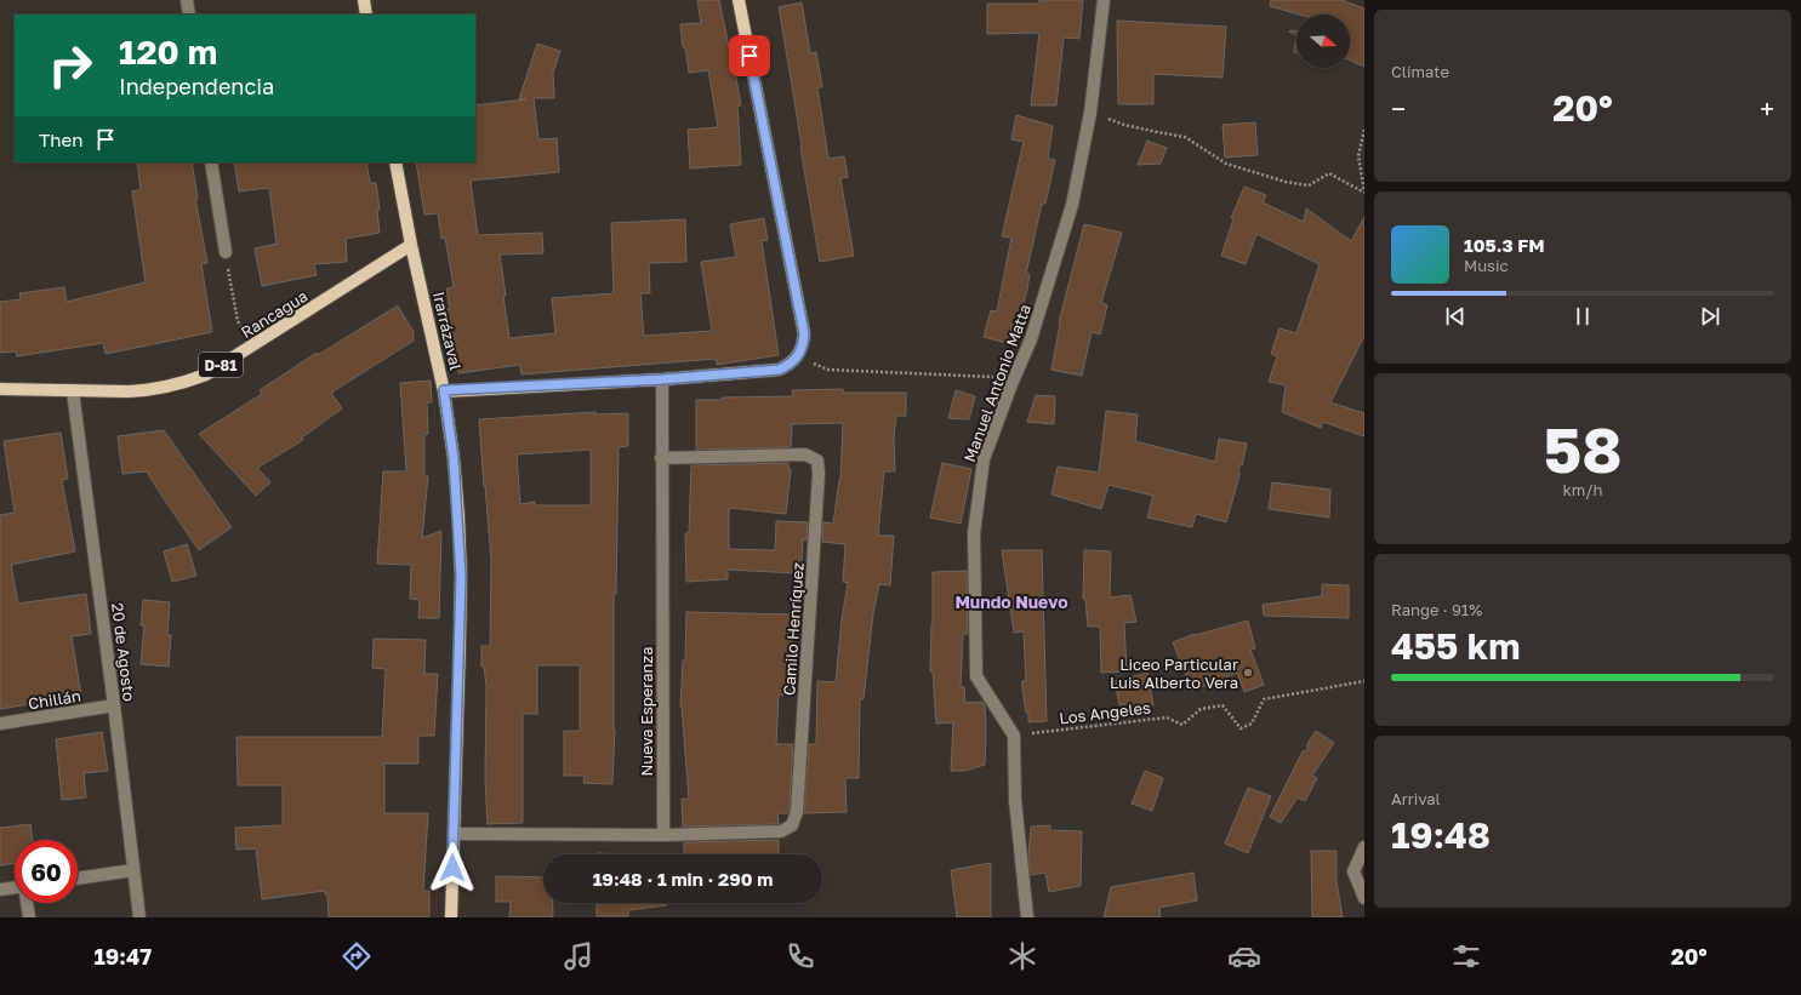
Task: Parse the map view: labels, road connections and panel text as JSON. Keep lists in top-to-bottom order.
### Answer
{
  "streets": {
    "main road": ["Rancagua", "Irarrázaval", "D-81"],
    "street": [
      "Manuel Antonio Matta",
      "Camilo Henríquez",
      "20 de Agosto",
      "Chillán",
      "Nueva Esperanza"
    ],
    "path": ["Los Angeles"]
  },
  "crossings": [
    ["Rancagua", "Irarrázaval"],
    ["Rancagua", "20 de Agosto"],
    ["Manuel Antonio Matta", "Los Angeles"],
    ["Camilo Henríquez", "Nueva Esperanza"],
    ["20 de Agosto", "Chillán"]
  ],
  "districts": ["Mundo Nuevo"],
  "places": ["Liceo Particular Luis Alberto Vera"],
  "north": "right",
  "page": {
    "tile": [
      "Climate",
      ["58", "km/h"],
      ["Range · 91%", "455 km"],
      ["Arrival", "19:48"]
    ],
    "turn": ["120 m", "Independencia"],
    "heat": ["−", "20°", "+"],
    "then": "Then",
    "song": ["105.3 FM", "Music"],
    "limit": "60",
    "trip": "19:48 · 1 min · 290 m",
    "tabs": ["19:47", "20°"]
  }
}
